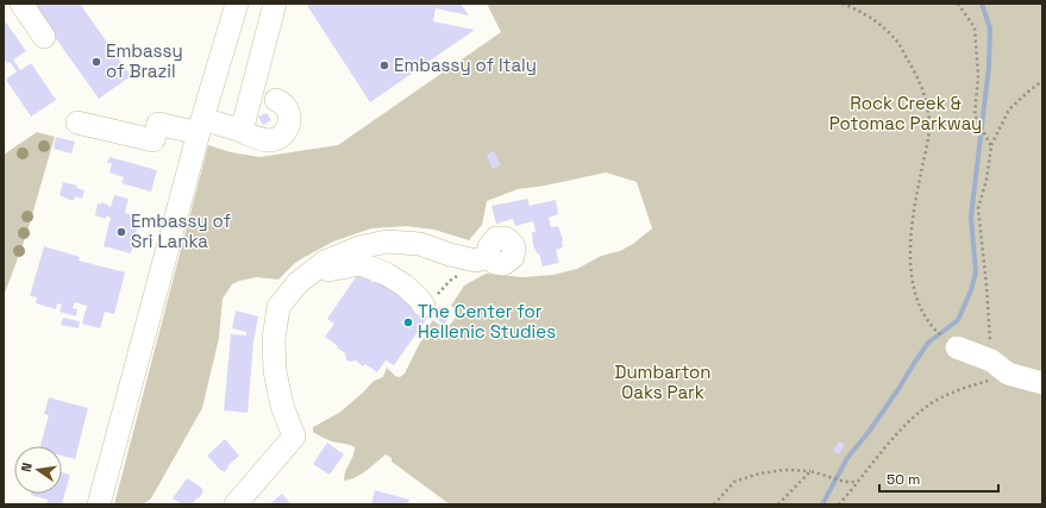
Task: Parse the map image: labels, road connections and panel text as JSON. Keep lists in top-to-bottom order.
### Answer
{
  "parks": ["Rock Creek & Potomac Parkway", "Dumbarton Oaks Park"],
  "places": [
    "Embassy of Brazil",
    "Embassy of Italy",
    "Embassy of Sri Lanka",
    "The Center for Hellenic Studies"
  ],
  "scale_bar": "50 m",
  "north": "left"
}
